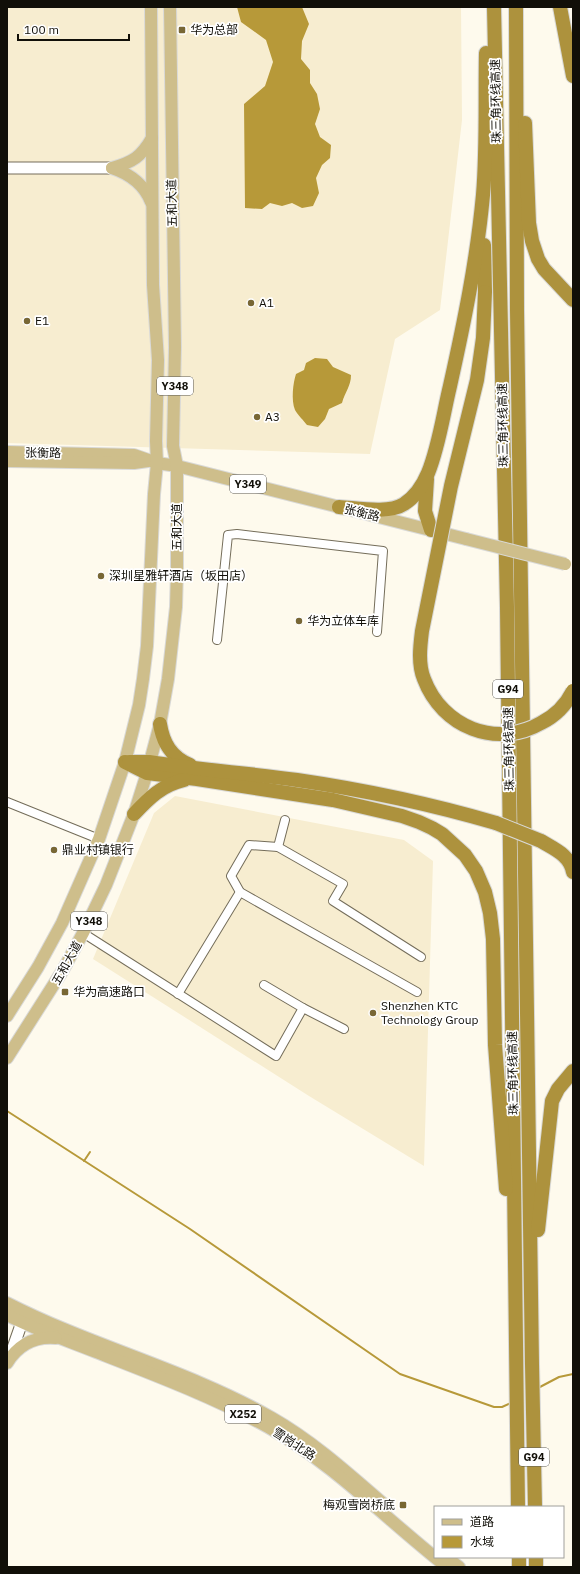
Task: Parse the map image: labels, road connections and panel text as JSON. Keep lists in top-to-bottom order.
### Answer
{
  "streets": {
    "highway": ["珠三角环线高速", "G94"],
    "main road": [
      "五和大道",
      "Y348",
      "张衡路",
      "Y349",
      "X252",
      "雪岗北路"
    ]
  },
  "crossings": [
    ["五和大道", "张衡路"]
  ],
  "places": {
    "transit": ["华为总部", "华为高速路口", "梅观雪岗桥底"],
    "other": [
      "A1",
      "E1",
      "A3",
      "深圳星雅轩酒店（坂田店）",
      "华为立体车库",
      "鼎业村镇银行",
      "Shenzhen KTC Technology Group"
    ]
  },
  "legend": ["道路", "水域"],
  "scale_bar": "100 m"
}
